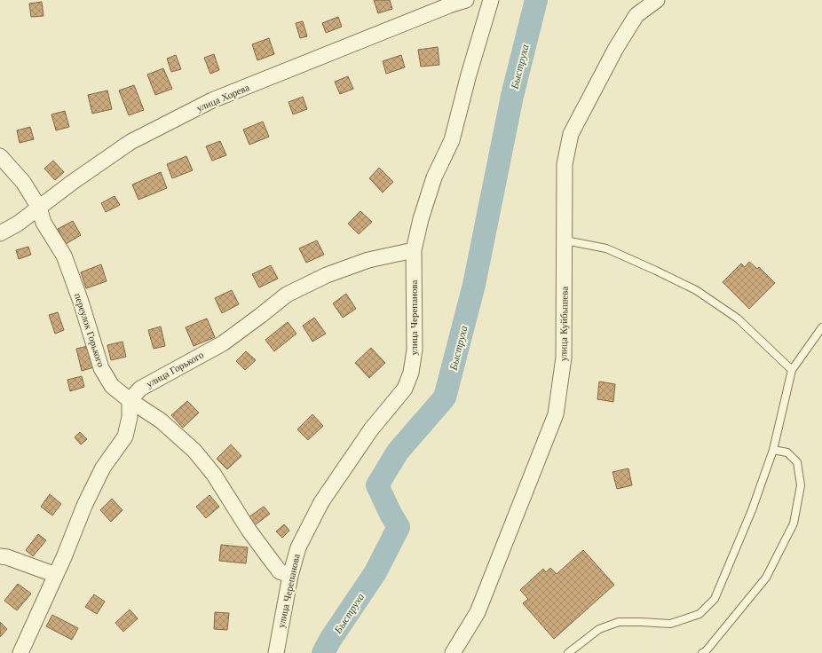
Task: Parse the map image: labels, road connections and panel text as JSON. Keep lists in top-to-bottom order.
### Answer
{
  "streets": {
    "street": [
      "улица Хорева",
      "улица Черепанова",
      "улица Куйбышева",
      "переулок Горького",
      "улица Горького"
    ]
  },
  "crossings": [
    ["улица Хорева", "переулок Горького"],
    ["улица Черепанова", "переулок Горького"],
    ["улица Черепанова", "улица Горького"],
    ["переулок Горького", "улица Горького"]
  ],
  "water": ["Быструха"]
}
